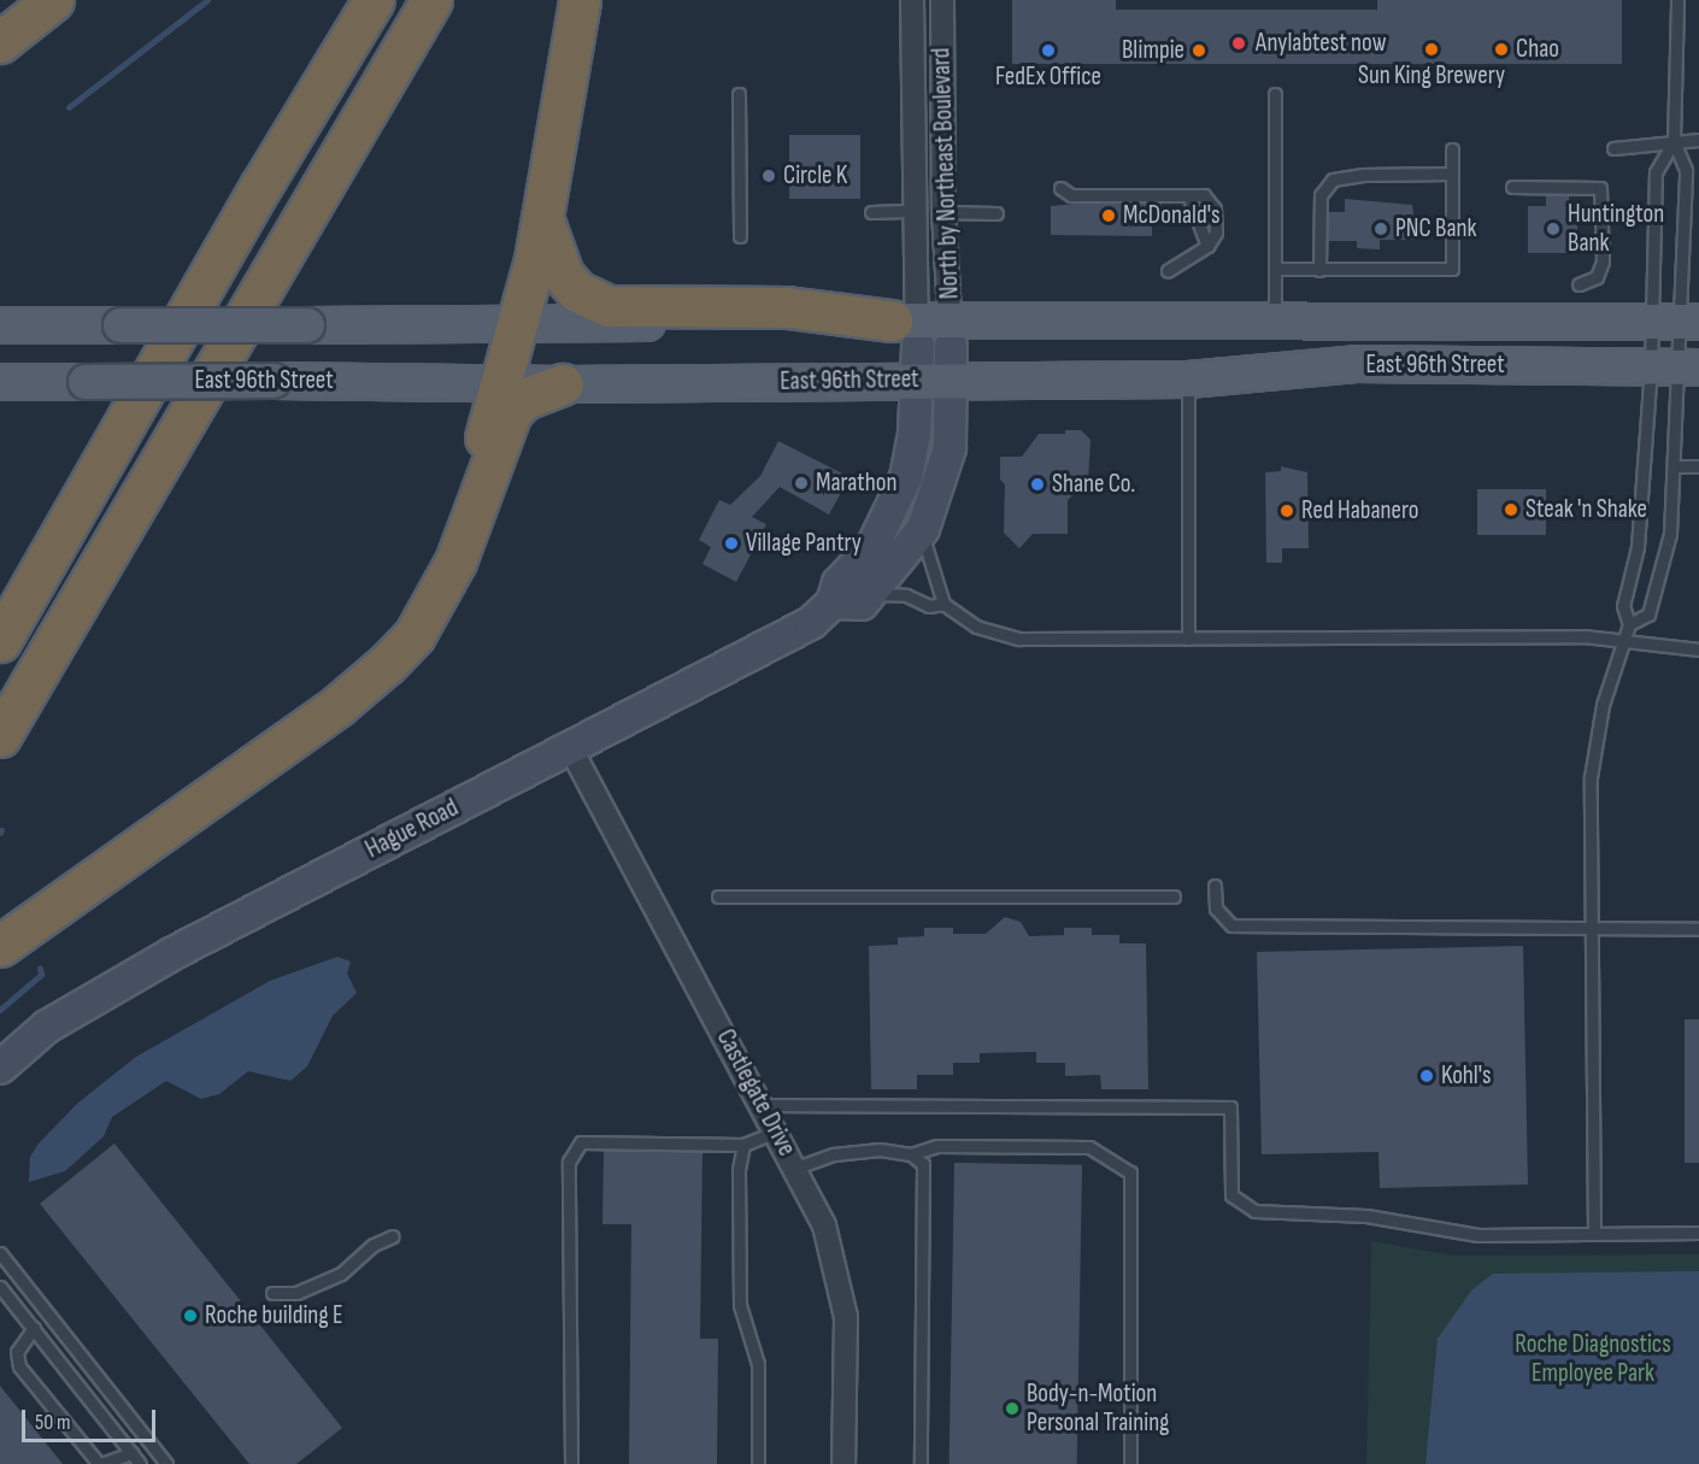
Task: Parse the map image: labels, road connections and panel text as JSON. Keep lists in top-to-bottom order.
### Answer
{
  "streets": {
    "main road": ["East 96th Street"],
    "street": ["North by Northeast Boulevard", "Hague Road", "Castlegate Drive"]
  },
  "crossings": [
    ["North by Northeast Boulevard", "East 96th Street"],
    ["East 96th Street", "Hague Road"],
    ["Hague Road", "Castlegate Drive"]
  ],
  "parks": ["Roche Diagnostics Employee Park"],
  "places": [
    "Anylabtest now",
    "Sun King Brewery",
    "Chao",
    "FedEx Office",
    "Blimpie",
    "Circle K",
    "McDonald's",
    "PNC Bank",
    "Huntington Bank",
    "Marathon",
    "Shane Co.",
    "Steak 'n Shake",
    "Red Habanero",
    "Village Pantry",
    "Kohl's",
    "Roche building E",
    "Body-n-Motion Personal Training"
  ],
  "scale_bar": "50 m"
}
